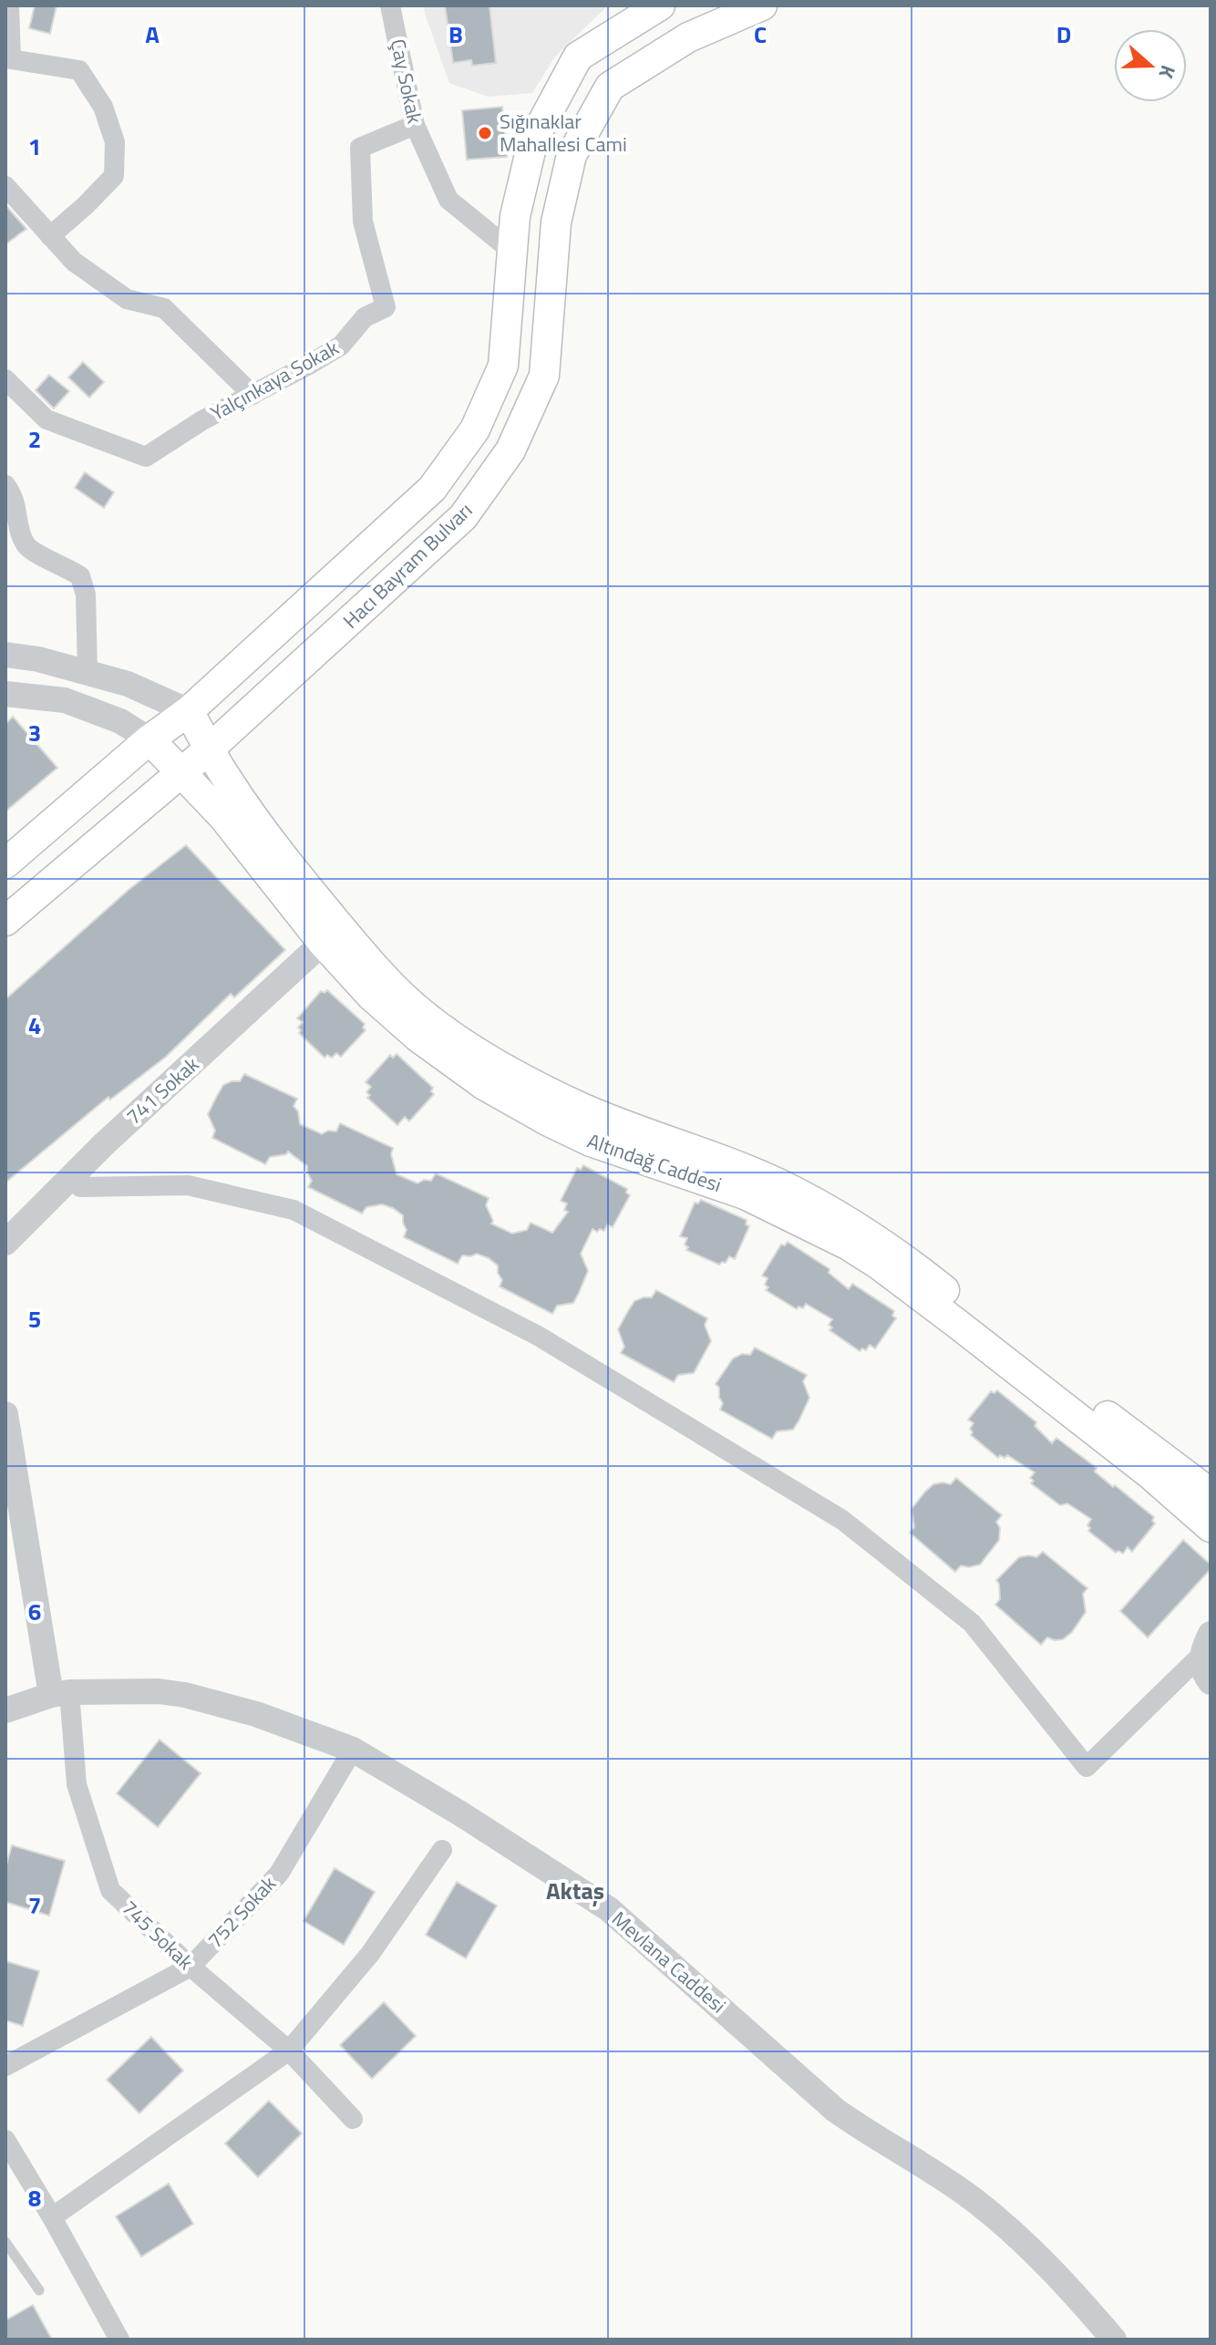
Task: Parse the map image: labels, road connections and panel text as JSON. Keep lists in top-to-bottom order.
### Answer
{
  "streets": {
    "main road": ["Hacı Bayram Bulvarı", "Altındağ Caddesi"],
    "street": [
      "Çay Sokak",
      "Yalçınkaya Sokak",
      "741 Sokak",
      "752 Sokak",
      "745 Sokak",
      "Mevlana Caddesi"
    ]
  },
  "crossings": [
    ["Çay Sokak", "Yalçınkaya Sokak"],
    ["Çay Sokak", "Hacı Bayram Bulvarı"],
    ["Hacı Bayram Bulvarı", "Altındağ Caddesi"],
    ["741 Sokak", "Altındağ Caddesi"],
    ["752 Sokak", "745 Sokak"],
    ["752 Sokak", "Mevlana Caddesi"],
    ["745 Sokak", "Mevlana Caddesi"]
  ],
  "districts": ["Aktaş"],
  "places": ["Sığınaklar Mahallesi Cami"],
  "north": "right",
  "grid": {
    "columns": [
      "A",
      "B",
      "C",
      "D"
    ],
    "rows": [
      "1",
      "2",
      "3",
      "4",
      "5",
      "6",
      "7",
      "8"
    ]
  }
}
